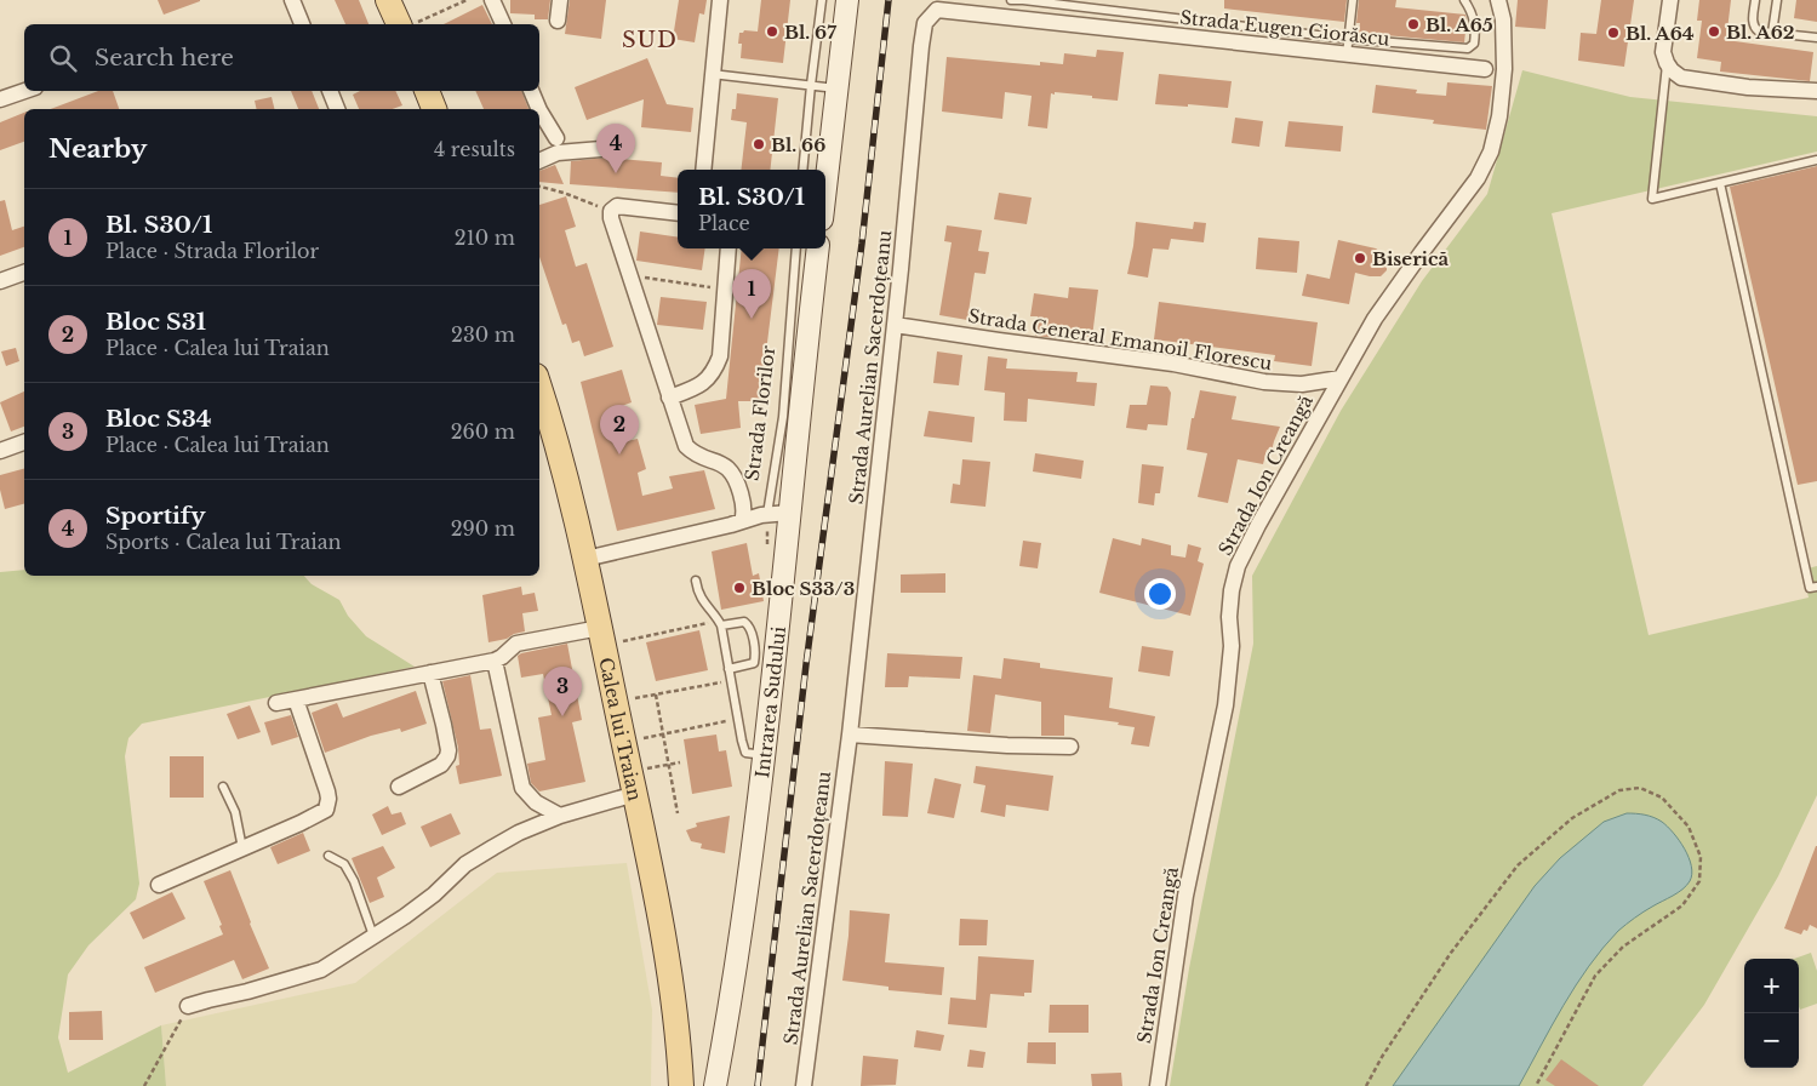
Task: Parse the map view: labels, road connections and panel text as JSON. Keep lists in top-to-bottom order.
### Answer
{
  "streets": {
    "main road": ["Calea lui Traian"],
    "street": [
      "Strada Eugen Ciorăscu",
      "Strada General Emanoil Florescu",
      "Strada Aurelian Sacerdoțeanu",
      "Strada Florilor",
      "Strada Ion Creangă",
      "Intrarea Sudului"
    ]
  },
  "crossings": [
    ["Strada Eugen Ciorăscu", "Strada Aurelian Sacerdoțeanu"],
    ["Strada General Emanoil Florescu", "Strada Aurelian Sacerdoțeanu"],
    ["Strada General Emanoil Florescu", "Strada Ion Creangă"]
  ],
  "districts": ["SUD"],
  "places": [
    "Bl. A65",
    "Bl. 67",
    "Bl. A62",
    "Bl. A64",
    "Bl. 66",
    "Biserică",
    "Bloc S33/3"
  ],
  "page": {
    "search": "Search here",
    "heading": ["Nearby", "4 results"],
    "pins": [
      "4",
      "1",
      "2",
      "3"
    ],
    "popup": ["Bl. S30/1", "Place"],
    "list": [
      {
        "mark": "1",
        "name": "Bl. S30/1",
        "note": "Place · Strada Florilor",
        "value": "210 m"
      },
      {
        "mark": "2",
        "name": "Bloc S31",
        "note": "Place · Calea lui Traian",
        "value": "230 m"
      },
      {
        "mark": "3",
        "name": "Bloc S34",
        "note": "Place · Calea lui Traian",
        "value": "260 m"
      },
      {
        "mark": "4",
        "name": "Sportify",
        "note": "Sports · Calea lui Traian",
        "value": "290 m"
      }
    ],
    "map_buttons": ["+", "−"]
  }
}
